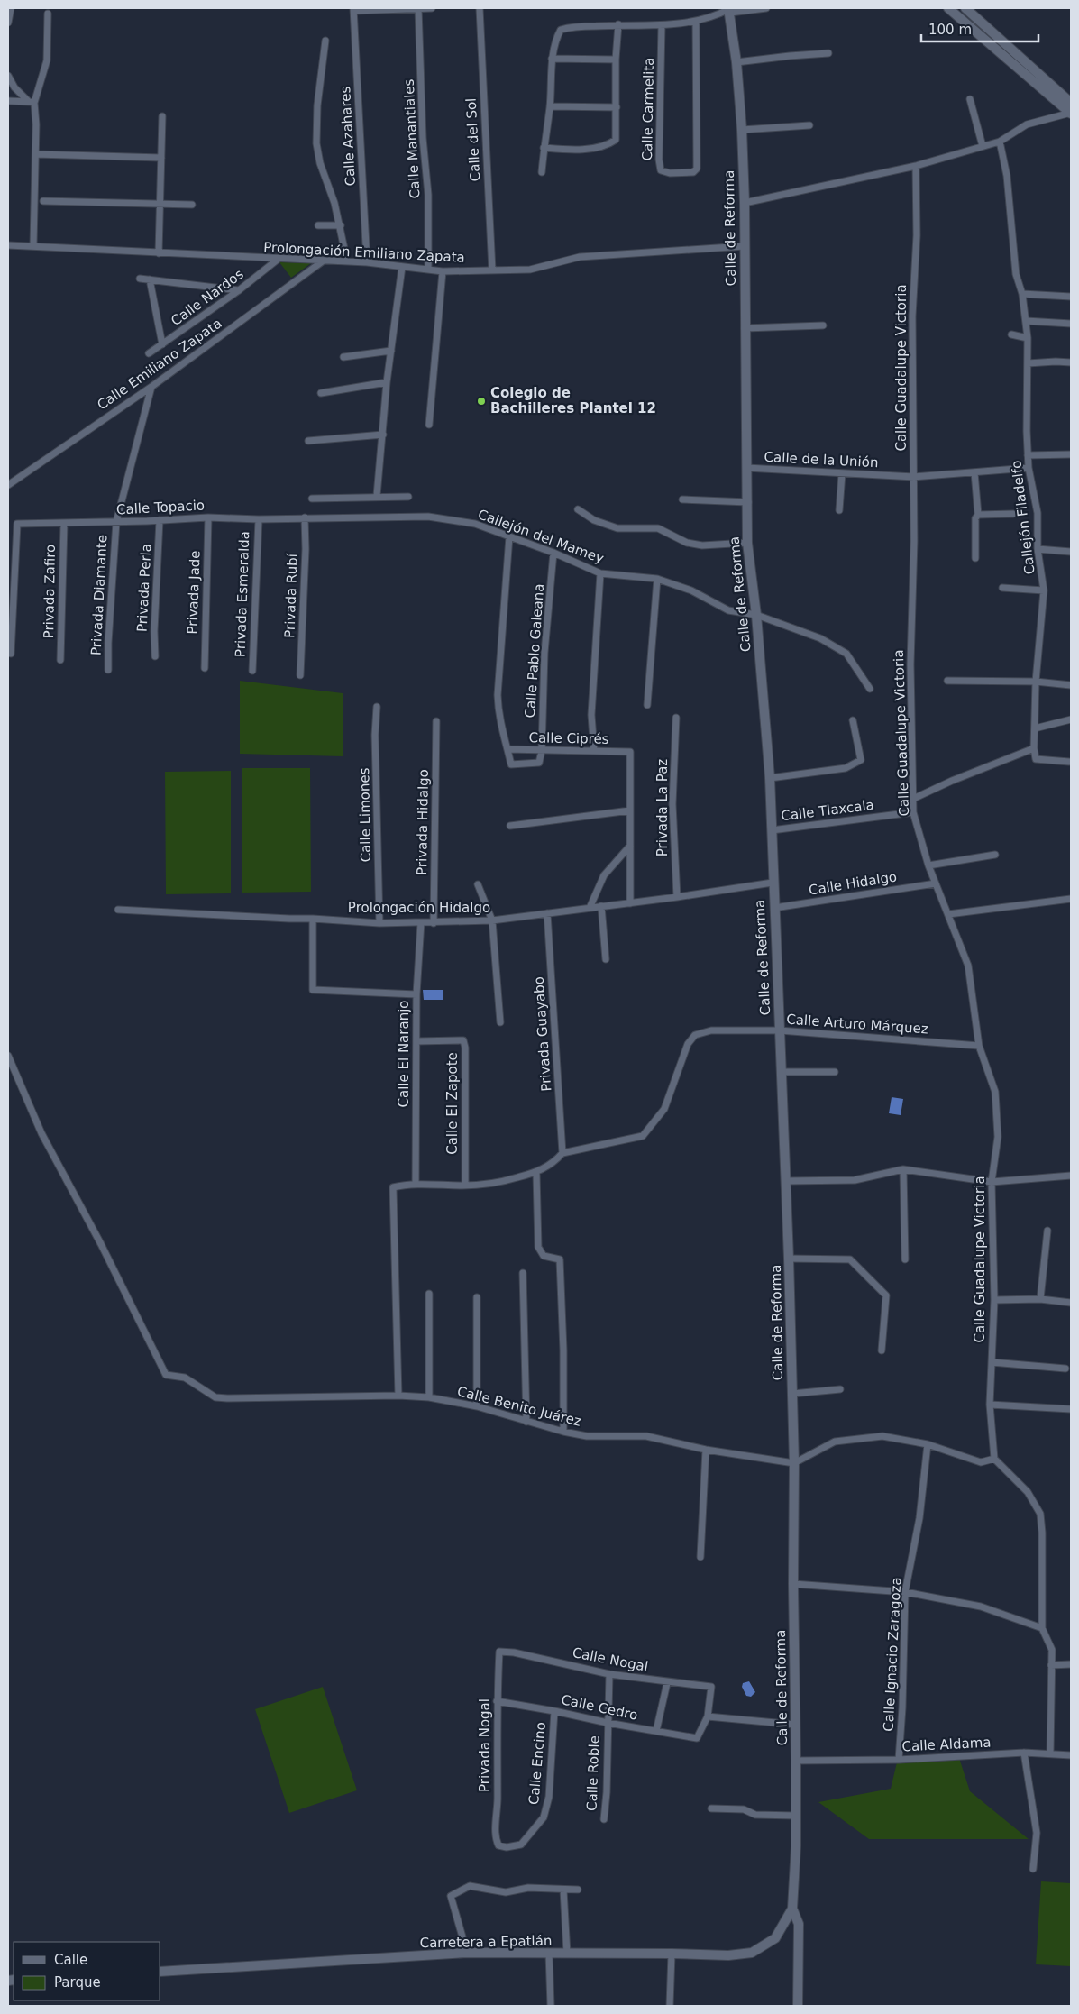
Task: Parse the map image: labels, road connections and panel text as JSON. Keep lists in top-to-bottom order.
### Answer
{
  "streets": {
    "main road": ["Calle de Reforma", "Carretera a Epatlán"],
    "street": [
      "Calle Carmelita",
      "Calle Azahares",
      "Calle Manantiales",
      "Calle del Sol",
      "Prolongación Emiliano Zapata",
      "Calle Nardos",
      "Calle Emiliano Zapata",
      "Calle Guadalupe Victoria",
      "Calle de la Unión",
      "Calle Topacio",
      "Callejón Filadelfo",
      "Callejón del Mamey",
      "Privada Perla",
      "Privada Zafiro",
      "Privada Jade",
      "Privada Esmeralda",
      "Privada Diamante",
      "Privada Rubí",
      "Calle Pablo Galeana",
      "Calle Ciprés",
      "Privada La Paz",
      "Calle Tlaxcala",
      "Calle Limones",
      "Privada Hidalgo",
      "Calle Hidalgo",
      "Prolongación Hidalgo",
      "Calle Arturo Márquez",
      "Privada Guayabo",
      "Calle El Naranjo",
      "Calle El Zapote",
      "Calle Benito Juárez",
      "Calle Ignacio Zaragoza",
      "Calle Nogal",
      "Calle Cedro",
      "Calle Aldama",
      "Privada Nogal",
      "Calle Encino",
      "Calle Roble"
    ]
  },
  "crossings": [
    ["Calle Azahares", "Prolongación Emiliano Zapata"],
    ["Calle Manantiales", "Prolongación Emiliano Zapata"],
    ["Calle del Sol", "Prolongación Emiliano Zapata"],
    ["Calle de Reforma", "Prolongación Emiliano Zapata"],
    ["Calle de Reforma", "Calle de la Unión"],
    ["Calle de Reforma", "Callejón del Mamey"],
    ["Calle de Reforma", "Calle Tlaxcala"],
    ["Calle de Reforma", "Calle Hidalgo"],
    ["Calle de Reforma", "Prolongación Hidalgo"],
    ["Calle de Reforma", "Calle Arturo Márquez"],
    ["Calle de Reforma", "Calle Benito Juárez"],
    ["Calle de Reforma", "Calle Aldama"],
    ["Calle de Reforma", "Carretera a Epatlán"],
    ["Prolongación Emiliano Zapata", "Calle Nardos"],
    ["Prolongación Emiliano Zapata", "Calle Emiliano Zapata"],
    ["Calle Emiliano Zapata", "Privada Diamante"],
    ["Calle Guadalupe Victoria", "Calle de la Unión"],
    ["Calle Guadalupe Victoria", "Calle Tlaxcala"],
    ["Calle Guadalupe Victoria", "Calle Hidalgo"],
    ["Calle Guadalupe Victoria", "Calle Arturo Márquez"],
    ["Calle de la Unión", "Callejón Filadelfo"],
    ["Calle Topacio", "Callejón del Mamey"],
    ["Calle Topacio", "Privada Perla"],
    ["Calle Topacio", "Privada Zafiro"],
    ["Calle Topacio", "Privada Jade"],
    ["Calle Topacio", "Privada Esmeralda"],
    ["Calle Topacio", "Privada Diamante"],
    ["Calle Topacio", "Privada Rubí"],
    ["Callejón del Mamey", "Privada Rubí"],
    ["Callejón del Mamey", "Calle Pablo Galeana"],
    ["Calle Pablo Galeana", "Calle Ciprés"],
    ["Privada La Paz", "Prolongación Hidalgo"],
    ["Calle Limones", "Prolongación Hidalgo"],
    ["Privada Hidalgo", "Prolongación Hidalgo"],
    ["Prolongación Hidalgo", "Privada Guayabo"],
    ["Prolongación Hidalgo", "Calle El Naranjo"],
    ["Calle Arturo Márquez", "Privada Guayabo"],
    ["Calle Arturo Márquez", "Calle El Naranjo"],
    ["Calle Arturo Márquez", "Calle El Zapote"],
    ["Calle Arturo Márquez", "Calle Benito Juárez"],
    ["Calle El Naranjo", "Calle El Zapote"],
    ["Calle Ignacio Zaragoza", "Calle Aldama"],
    ["Calle Nogal", "Calle Cedro"],
    ["Calle Nogal", "Privada Nogal"],
    ["Calle Nogal", "Calle Roble"],
    ["Calle Cedro", "Privada Nogal"],
    ["Calle Cedro", "Calle Encino"],
    ["Calle Cedro", "Calle Roble"],
    ["Privada Nogal", "Calle Encino"]
  ],
  "places": ["Colegio de Bachilleres Plantel 12"],
  "legend": ["Calle", "Parque"],
  "scale_bar": "100 m"
}
